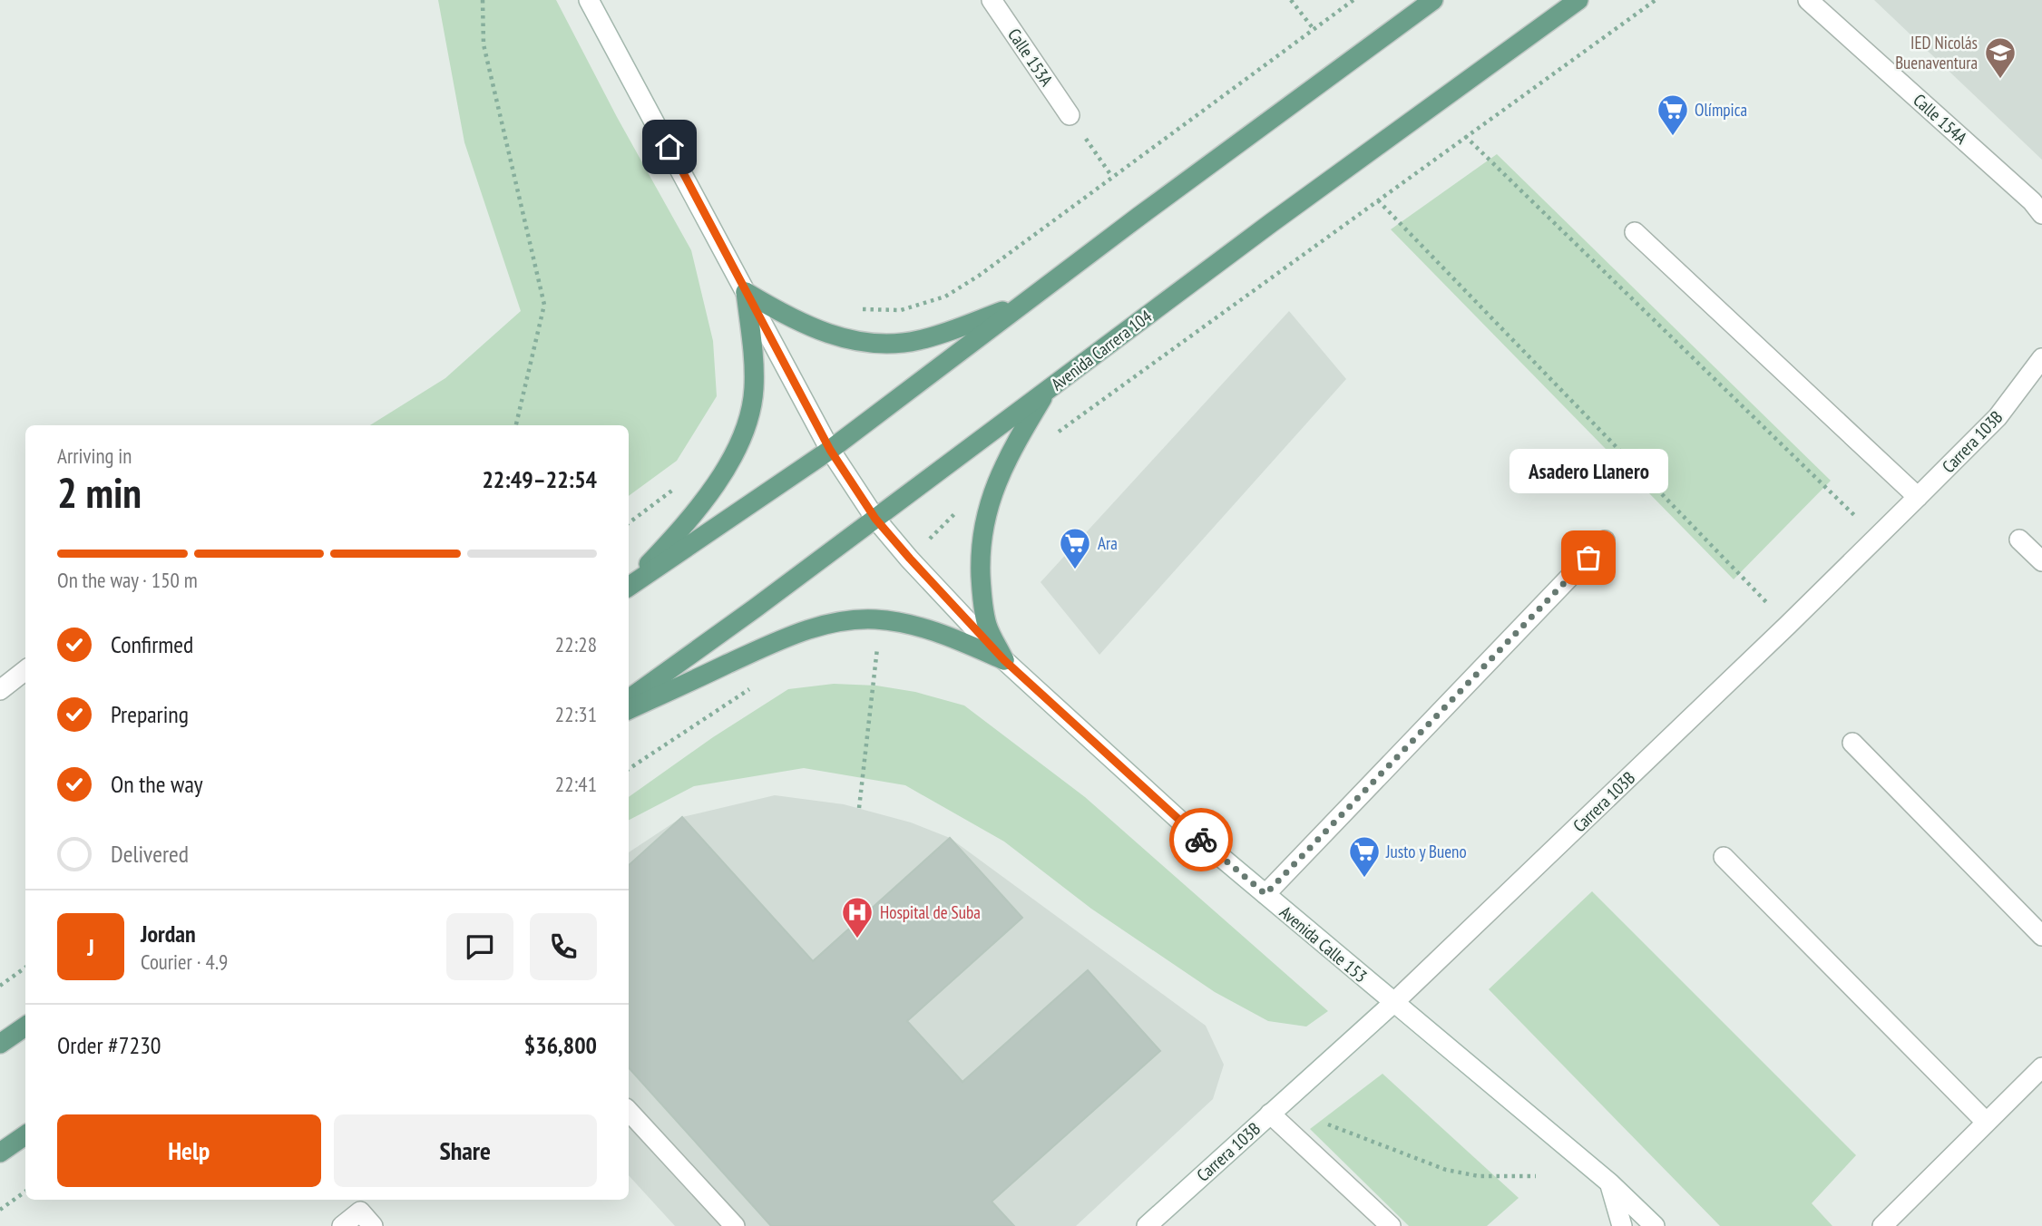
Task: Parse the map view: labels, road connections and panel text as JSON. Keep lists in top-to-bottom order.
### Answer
{
  "streets": {
    "main road": ["Avenida Carrera 104"],
    "street": [
      "Calle 153A",
      "Calle 154A",
      "Carrera 103B",
      "Avenida Calle 153"
    ]
  },
  "crossings": [
    ["Avenida Carrera 104", "Avenida Calle 153"],
    ["Carrera 103B", "Avenida Calle 153"]
  ],
  "places": {
    "school or university": ["IED Nicolás Buenaventura"],
    "supermarket": ["Olímpica", "Ara", "Justo y Bueno"],
    "other": ["Asadero Llanero"],
    "hospital": ["Hospital de Suba"]
  },
  "page": {
    "heading": ["2 min", "Arriving in", "22:49–22:54"],
    "panel": [
      "Jordan",
      "Courier · 4.9",
      "Order #7230",
      "$36,800"
    ],
    "bubble": "Asadero Llanero",
    "bar": "On the way · 150 m",
    "list": [
      ["Confirmed", "22:28"],
      ["Preparing", "22:31"],
      ["On the way", "22:41"],
      "Delivered"
    ],
    "round": "J",
    "buttons": ["Help", "Share"]
  }
}
